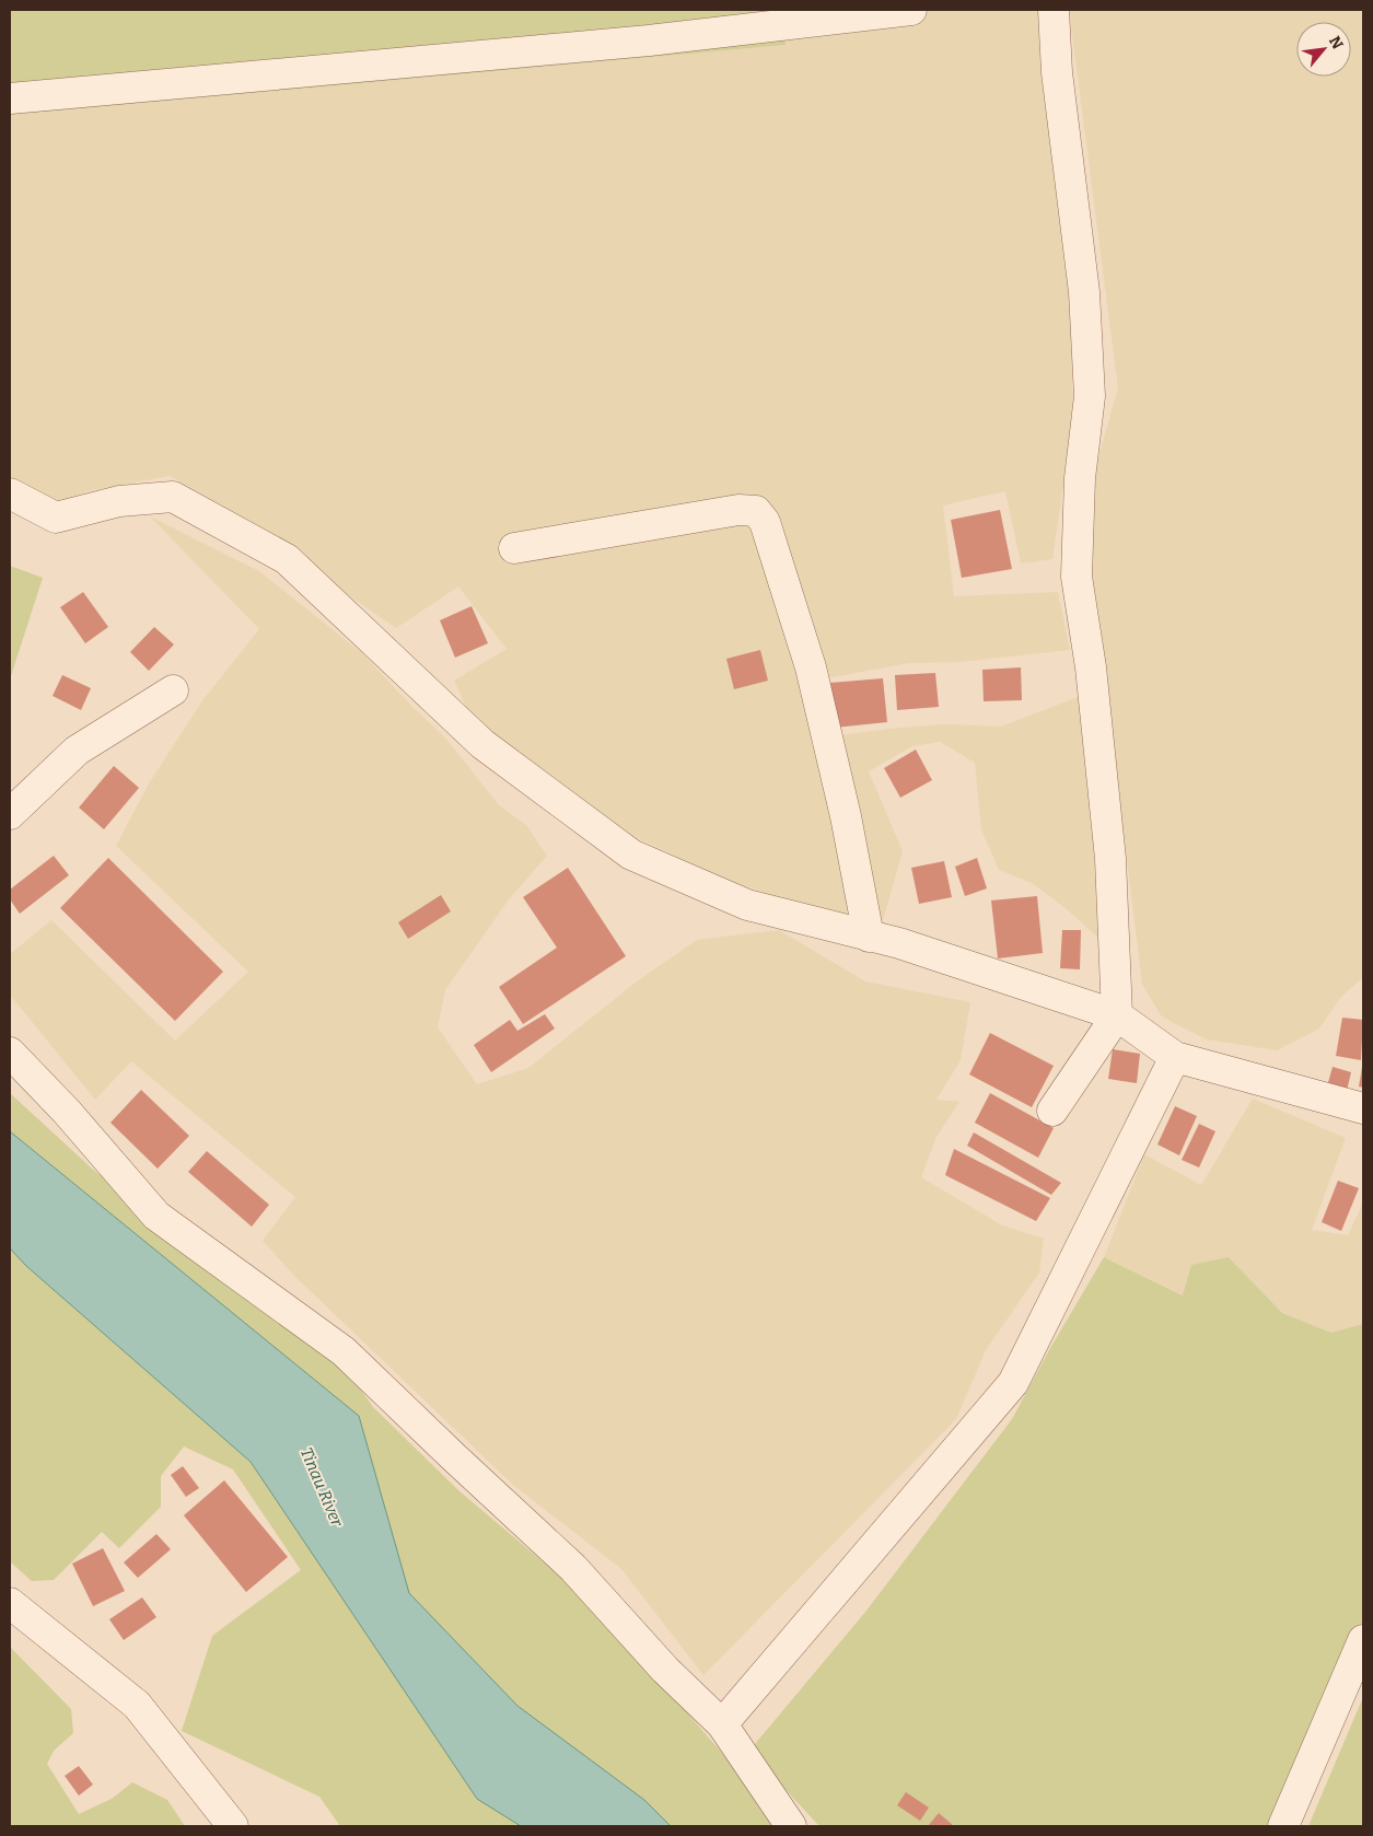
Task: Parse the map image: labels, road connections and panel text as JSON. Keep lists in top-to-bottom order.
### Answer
{
  "water": ["Tinau River"],
  "north": "top right"
}
